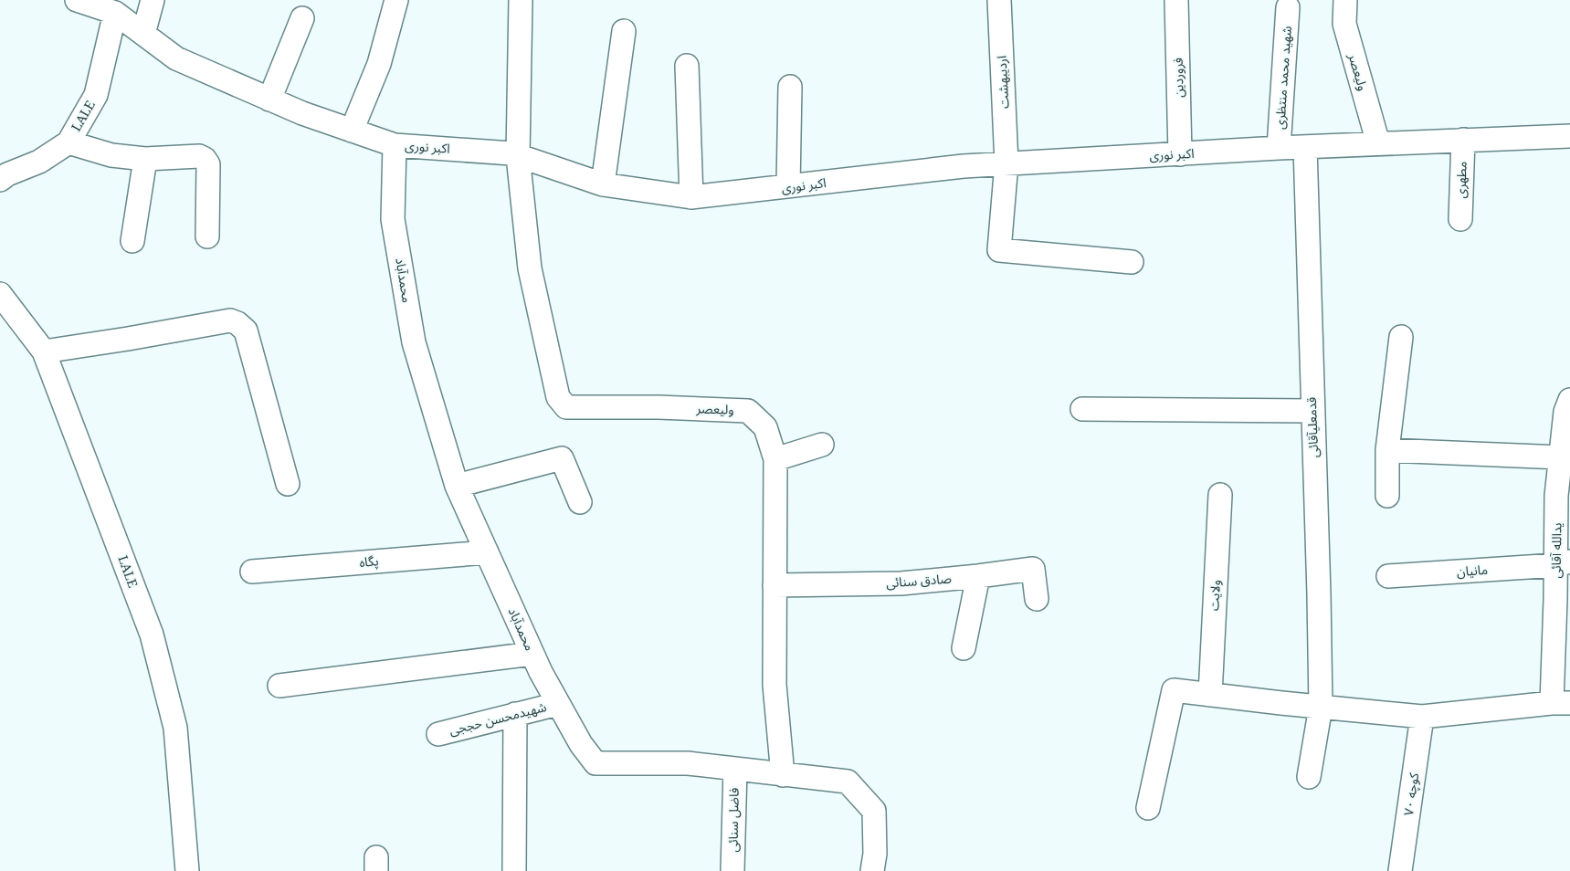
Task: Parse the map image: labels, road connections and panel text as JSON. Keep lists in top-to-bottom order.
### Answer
{
  "streets": {
    "street": [
      "ولیعصر",
      "فروردین",
      "شهید محمد منتظری",
      "اردیبهشت",
      "LALE",
      "اکبر نوری",
      "مطهری",
      "محمدآباد",
      "قدمعلیآقائی",
      "یدالله آقائی",
      "پگاه",
      "مانیان",
      "صادق سنائی",
      "ولایت",
      "شهیدمحسن حججی",
      "کوچه ۷۰",
      "فاضل سنائی"
    ]
  },
  "crossings": [
    ["ولیعصر", "اکبر نوری"],
    ["ولیعصر", "محمدآباد"],
    ["ولیعصر", "صادق سنائی"],
    ["فروردین", "اکبر نوری"],
    ["شهید محمد منتظری", "اکبر نوری"],
    ["اردیبهشت", "اکبر نوری"],
    ["LALE", "اکبر نوری"],
    ["اکبر نوری", "مطهری"],
    ["اکبر نوری", "محمدآباد"],
    ["اکبر نوری", "قدمعلیآقائی"],
    ["محمدآباد", "پگاه"],
    ["محمدآباد", "شهیدمحسن حججی"],
    ["محمدآباد", "فاضل سنائی"],
    ["یدالله آقائی", "مانیان"]
  ]
}
